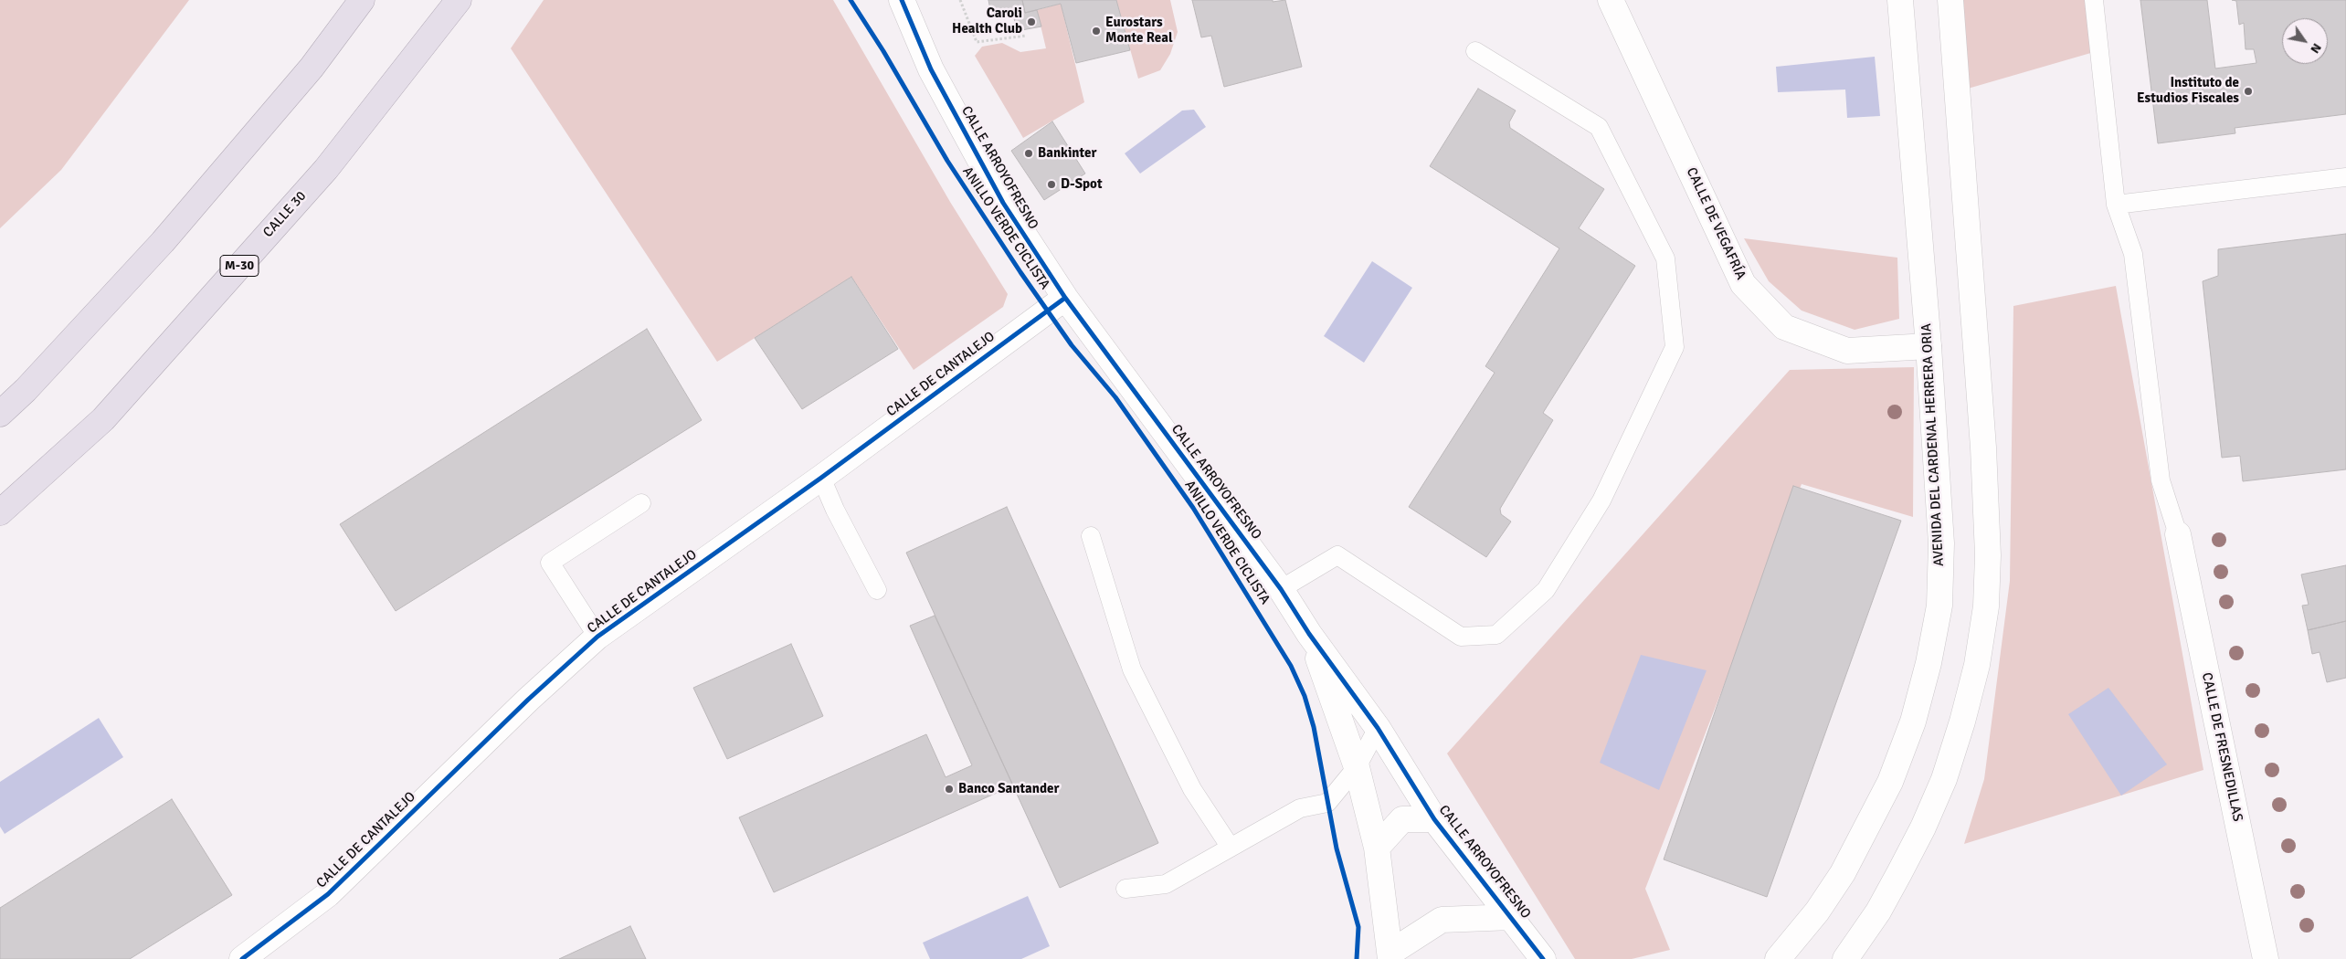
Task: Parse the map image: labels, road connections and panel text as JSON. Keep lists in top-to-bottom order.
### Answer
{
  "streets": {
    "highway": ["CALLE 30", "M-30"],
    "street": [
      "CALLE ARROYOFRESNO",
      "CALLE DE VEGAFRÍA",
      "CALLE DE CANTALEJO",
      "AVENIDA DEL CARDENAL HERRERA ORIA",
      "CALLE DE FRESNEDILLAS"
    ],
    "cycle path": ["ANILLO VERDE CICLISTA"]
  },
  "crossings": [
    ["CALLE ARROYOFRESNO", "CALLE DE CANTALEJO"],
    ["CALLE DE VEGAFRÍA", "AVENIDA DEL CARDENAL HERRERA ORIA"]
  ],
  "places": [
    "Caroli Health Club",
    "Eurostars Monte Real",
    "Instituto de Estudios Fiscales",
    "Bankinter",
    "D-Spot",
    "Banco Santander"
  ],
  "north": "bottom right"
}
